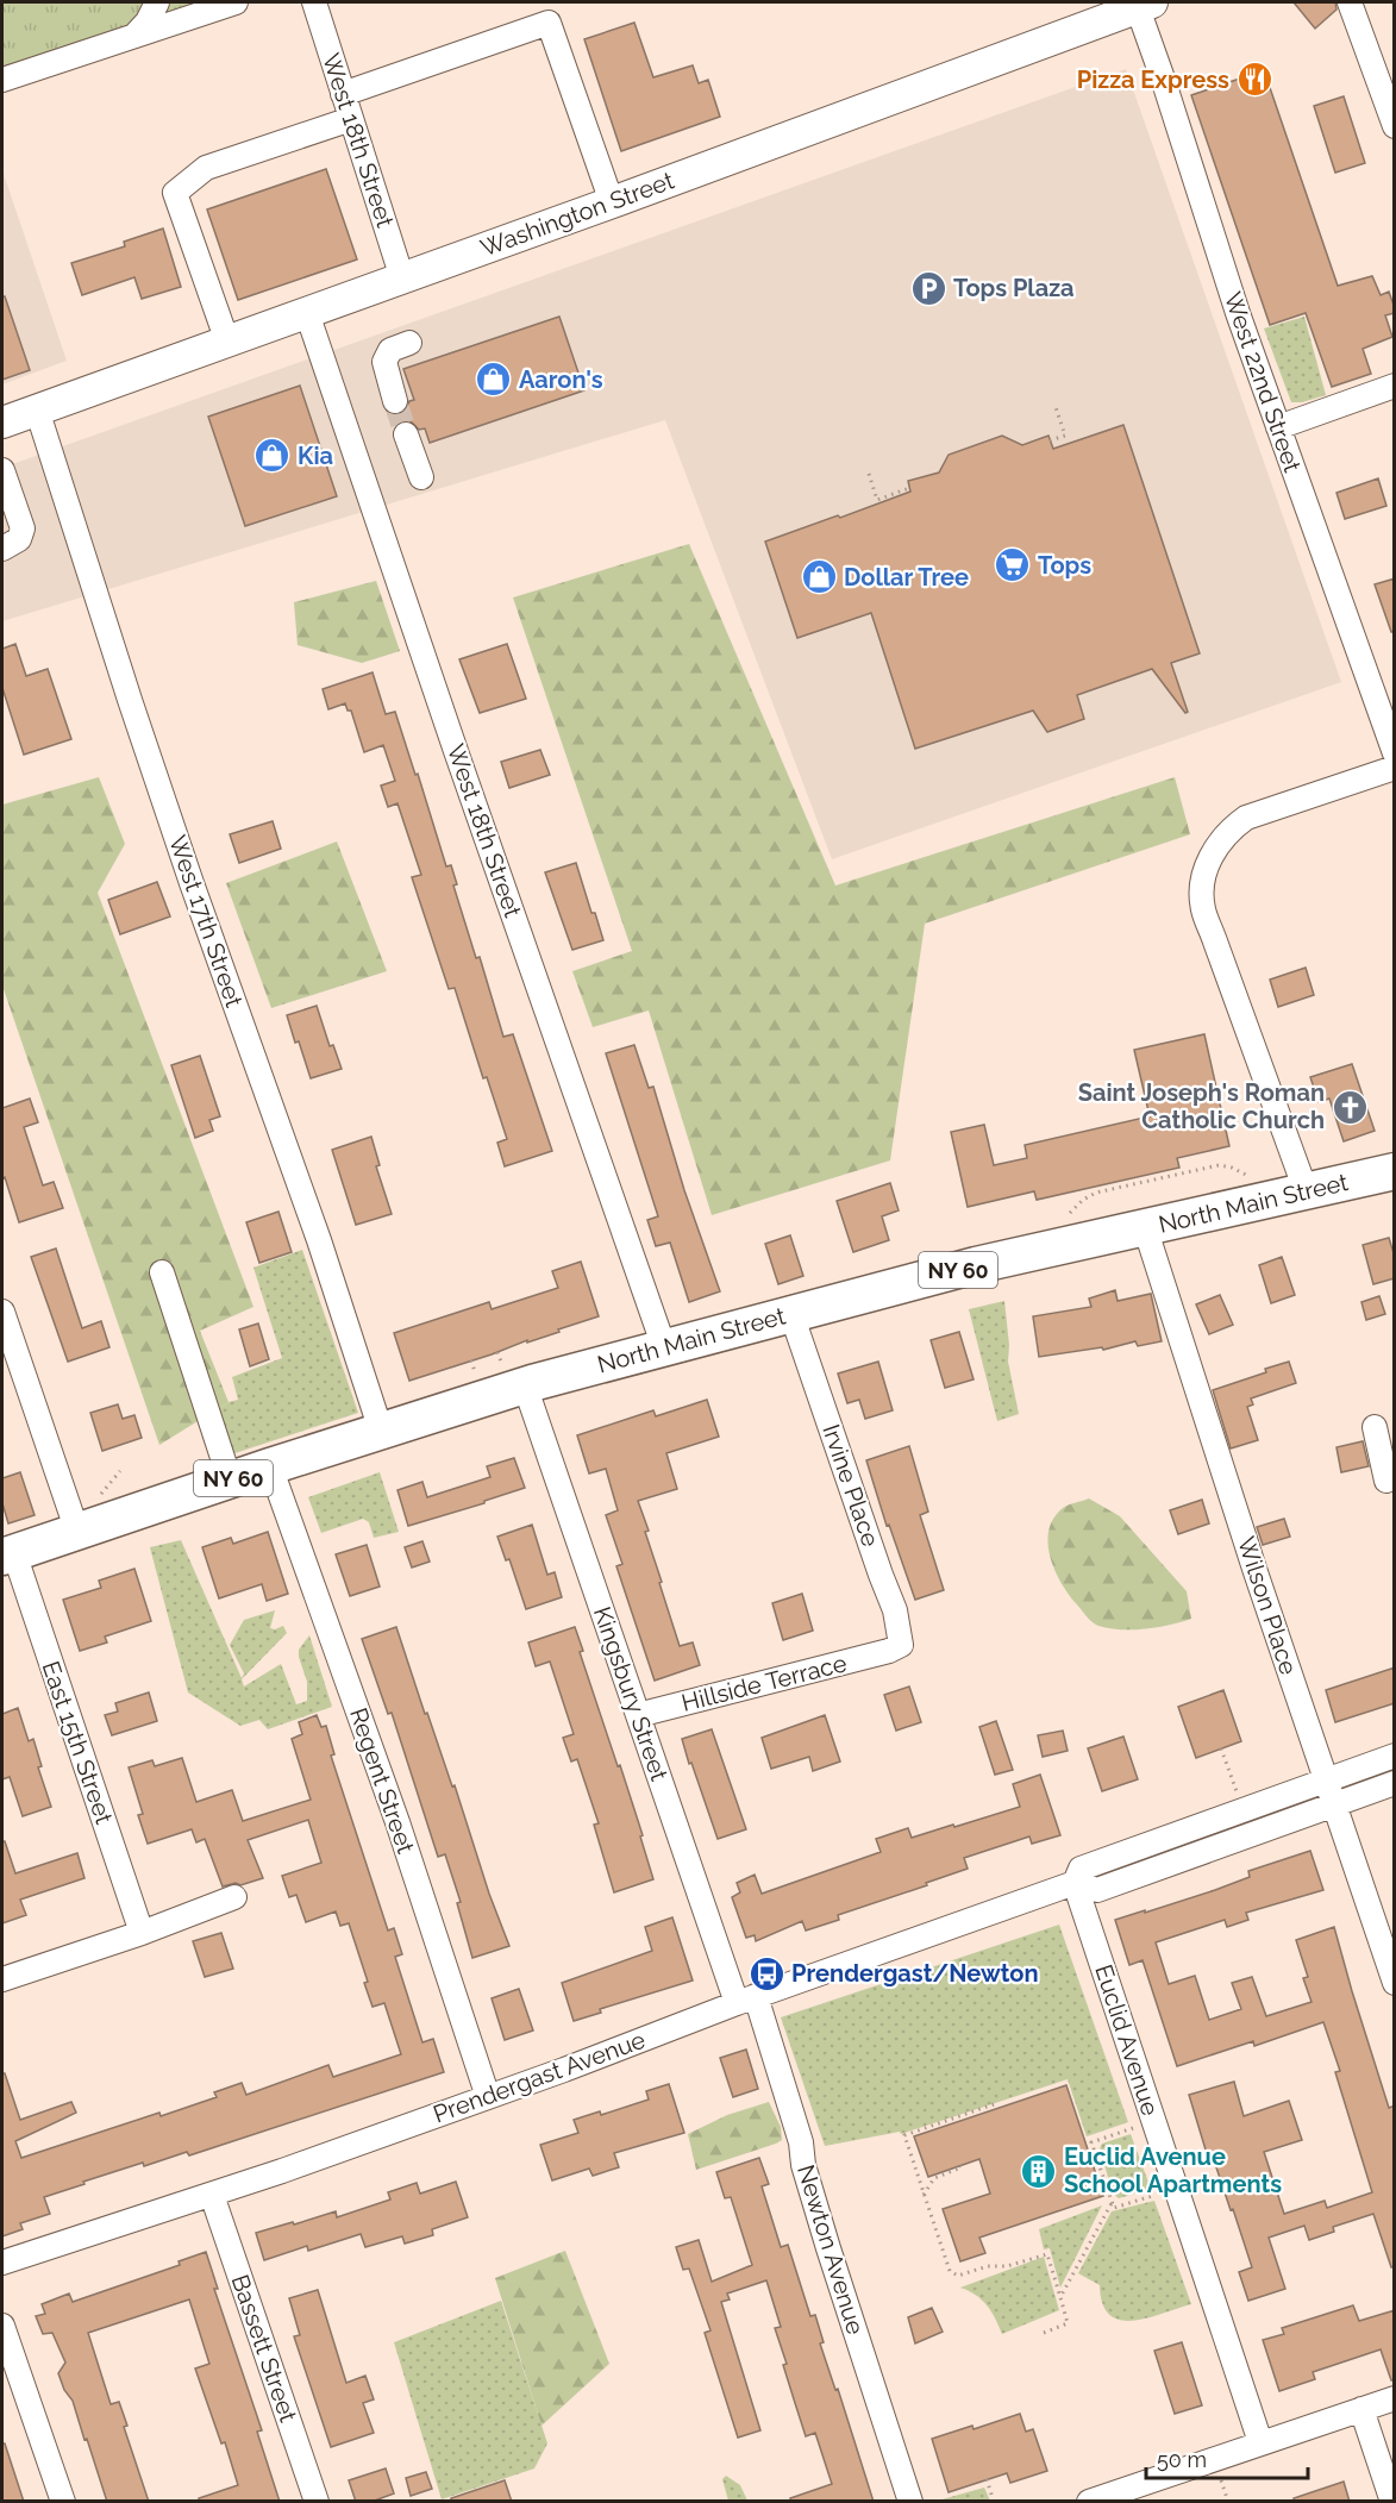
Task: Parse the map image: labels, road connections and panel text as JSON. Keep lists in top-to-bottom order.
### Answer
{
  "streets": {
    "highway": ["North Main Street", "NY 60"],
    "main road": ["Washington Street"],
    "street": [
      "West 18th Street",
      "West 22nd Street",
      "West 17th Street",
      "Irvine Place",
      "Wilson Place",
      "Hillside Terrace",
      "Kingsbury Street",
      "East 15th Street",
      "Regent Street",
      "Euclid Avenue",
      "Prendergast Avenue",
      "Newton Avenue",
      "Bassett Street"
    ]
  },
  "crossings": [
    ["West 18th Street", "Washington Street"],
    ["West 18th Street", "North Main Street"],
    ["Washington Street", "West 22nd Street"],
    ["Washington Street", "West 17th Street"],
    ["West 17th Street", "North Main Street"],
    ["North Main Street", "Irvine Place"],
    ["North Main Street", "Wilson Place"],
    ["North Main Street", "Kingsbury Street"],
    ["North Main Street", "East 15th Street"],
    ["North Main Street", "Regent Street"],
    ["Irvine Place", "Hillside Terrace"],
    ["Hillside Terrace", "Kingsbury Street"],
    ["Kingsbury Street", "Prendergast Avenue"],
    ["Kingsbury Street", "Newton Avenue"],
    ["Regent Street", "Prendergast Avenue"],
    ["Euclid Avenue", "Prendergast Avenue"],
    ["Prendergast Avenue", "Newton Avenue"],
    ["Prendergast Avenue", "Bassett Street"]
  ],
  "places": {
    "restaurant": ["Pizza Express"],
    "parking": ["Tops Plaza"],
    "shop": ["Aaron's", "Kia", "Dollar Tree"],
    "supermarket": ["Tops"],
    "church": ["Saint Joseph's Roman Catholic Church"],
    "bus stop": ["Prendergast/Newton"],
    "building": ["Euclid Avenue School Apartments"]
  },
  "scale_bar": "50 m"
}
